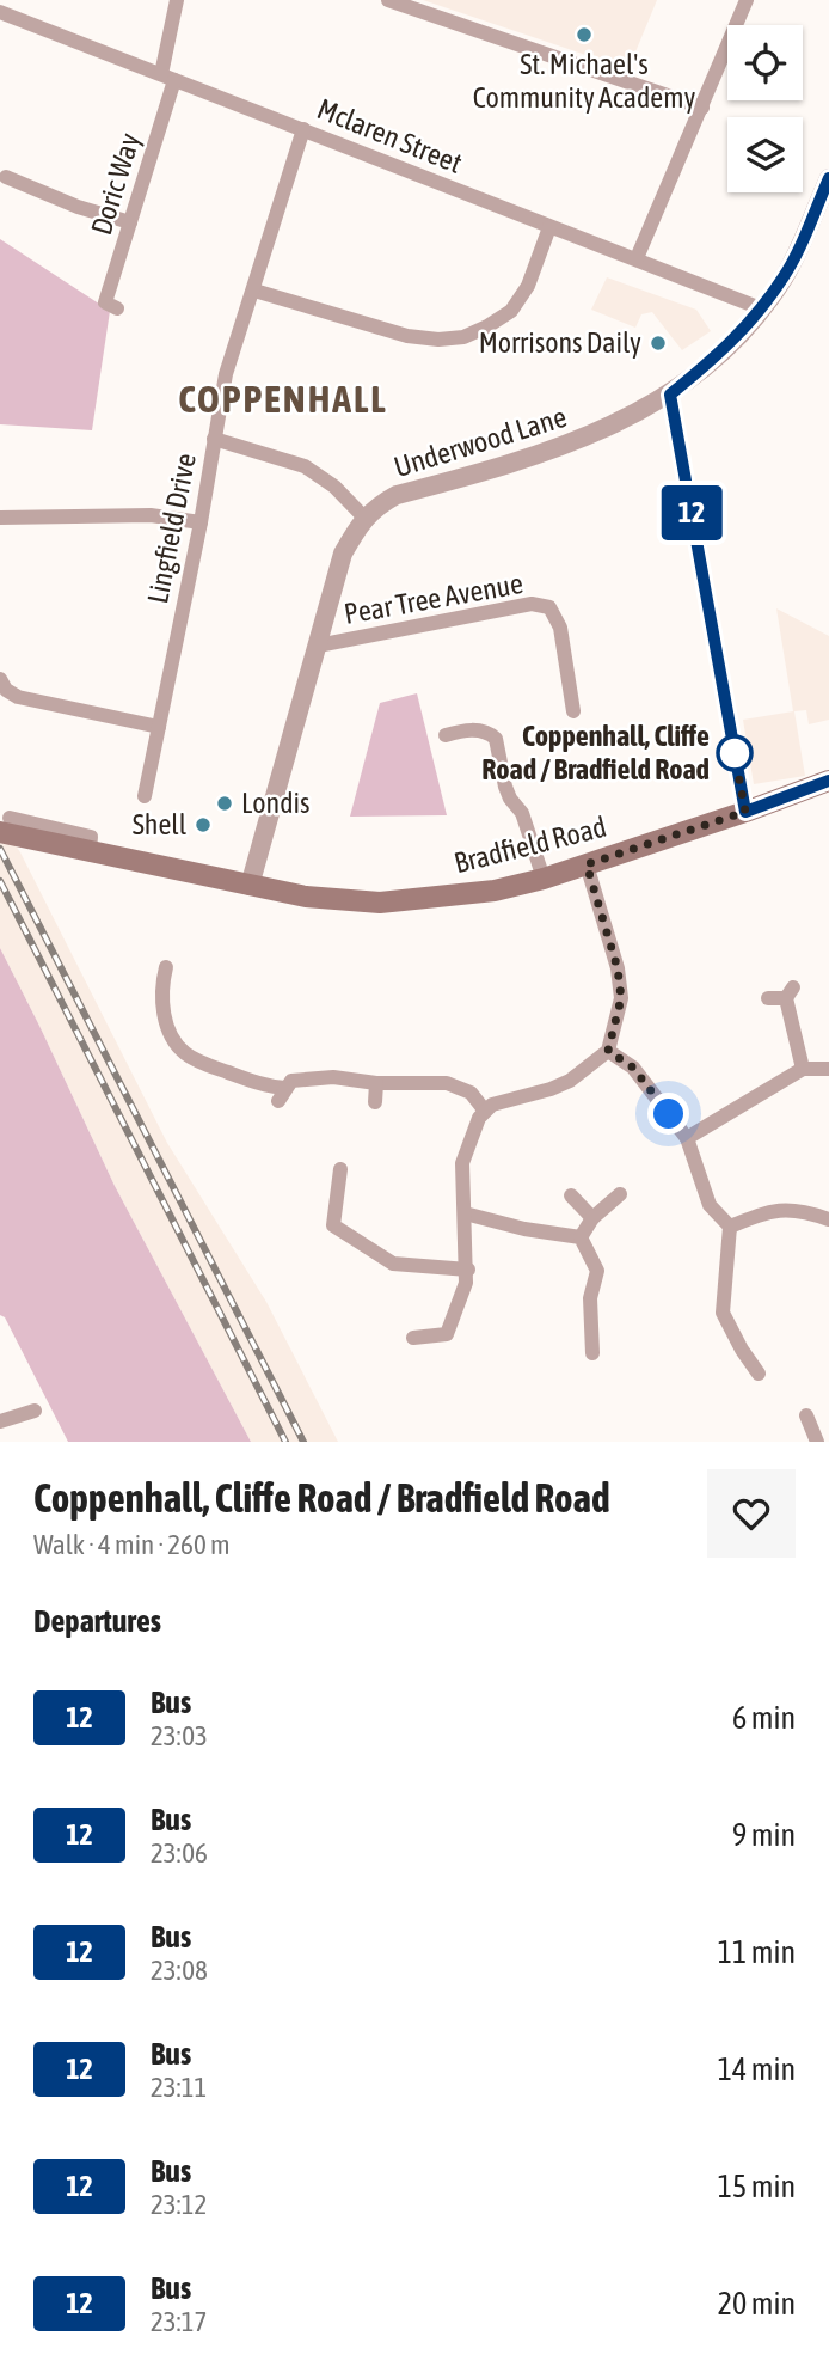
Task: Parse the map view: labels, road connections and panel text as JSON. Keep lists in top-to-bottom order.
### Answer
{
  "streets": {
    "main road": ["Bradfield Road"],
    "street": [
      "Mclaren Street",
      "Doric Way",
      "Underwood Lane",
      "Lingfield Drive",
      "Pear Tree Avenue"
    ]
  },
  "crossings": [
    ["Mclaren Street", "Doric Way"],
    ["Mclaren Street", "Underwood Lane"],
    ["Mclaren Street", "Lingfield Drive"],
    ["Underwood Lane", "Pear Tree Avenue"],
    ["Underwood Lane", "Bradfield Road"]
  ],
  "districts": ["COPPENHALL"],
  "places": [
    "St. Michael's Community Academy",
    "Morrisons Daily",
    "Coppenhall, Cliffe Road / Bradfield Road",
    "Londis",
    "Shell"
  ],
  "lines": ["bus line 12"],
  "page": {
    "on_map": "12",
    "heading": [
      ["Coppenhall, Cliffe Road / Bradfield Road", "Walk · 4 min · 260 m"],
      "Departures"
    ],
    "list": [
      {
        "mark": "12",
        "name": "Bus",
        "note": "23:03",
        "value": "6 min"
      },
      {
        "mark": "12",
        "name": "Bus",
        "note": "23:06",
        "value": "9 min"
      },
      {
        "mark": "12",
        "name": "Bus",
        "note": "23:08",
        "value": "11 min"
      },
      {
        "mark": "12",
        "name": "Bus",
        "note": "23:11",
        "value": "14 min"
      },
      {
        "mark": "12",
        "name": "Bus",
        "note": "23:12",
        "value": "15 min"
      },
      {
        "mark": "12",
        "name": "Bus",
        "note": "23:17",
        "value": "20 min"
      }
    ]
  }
}
